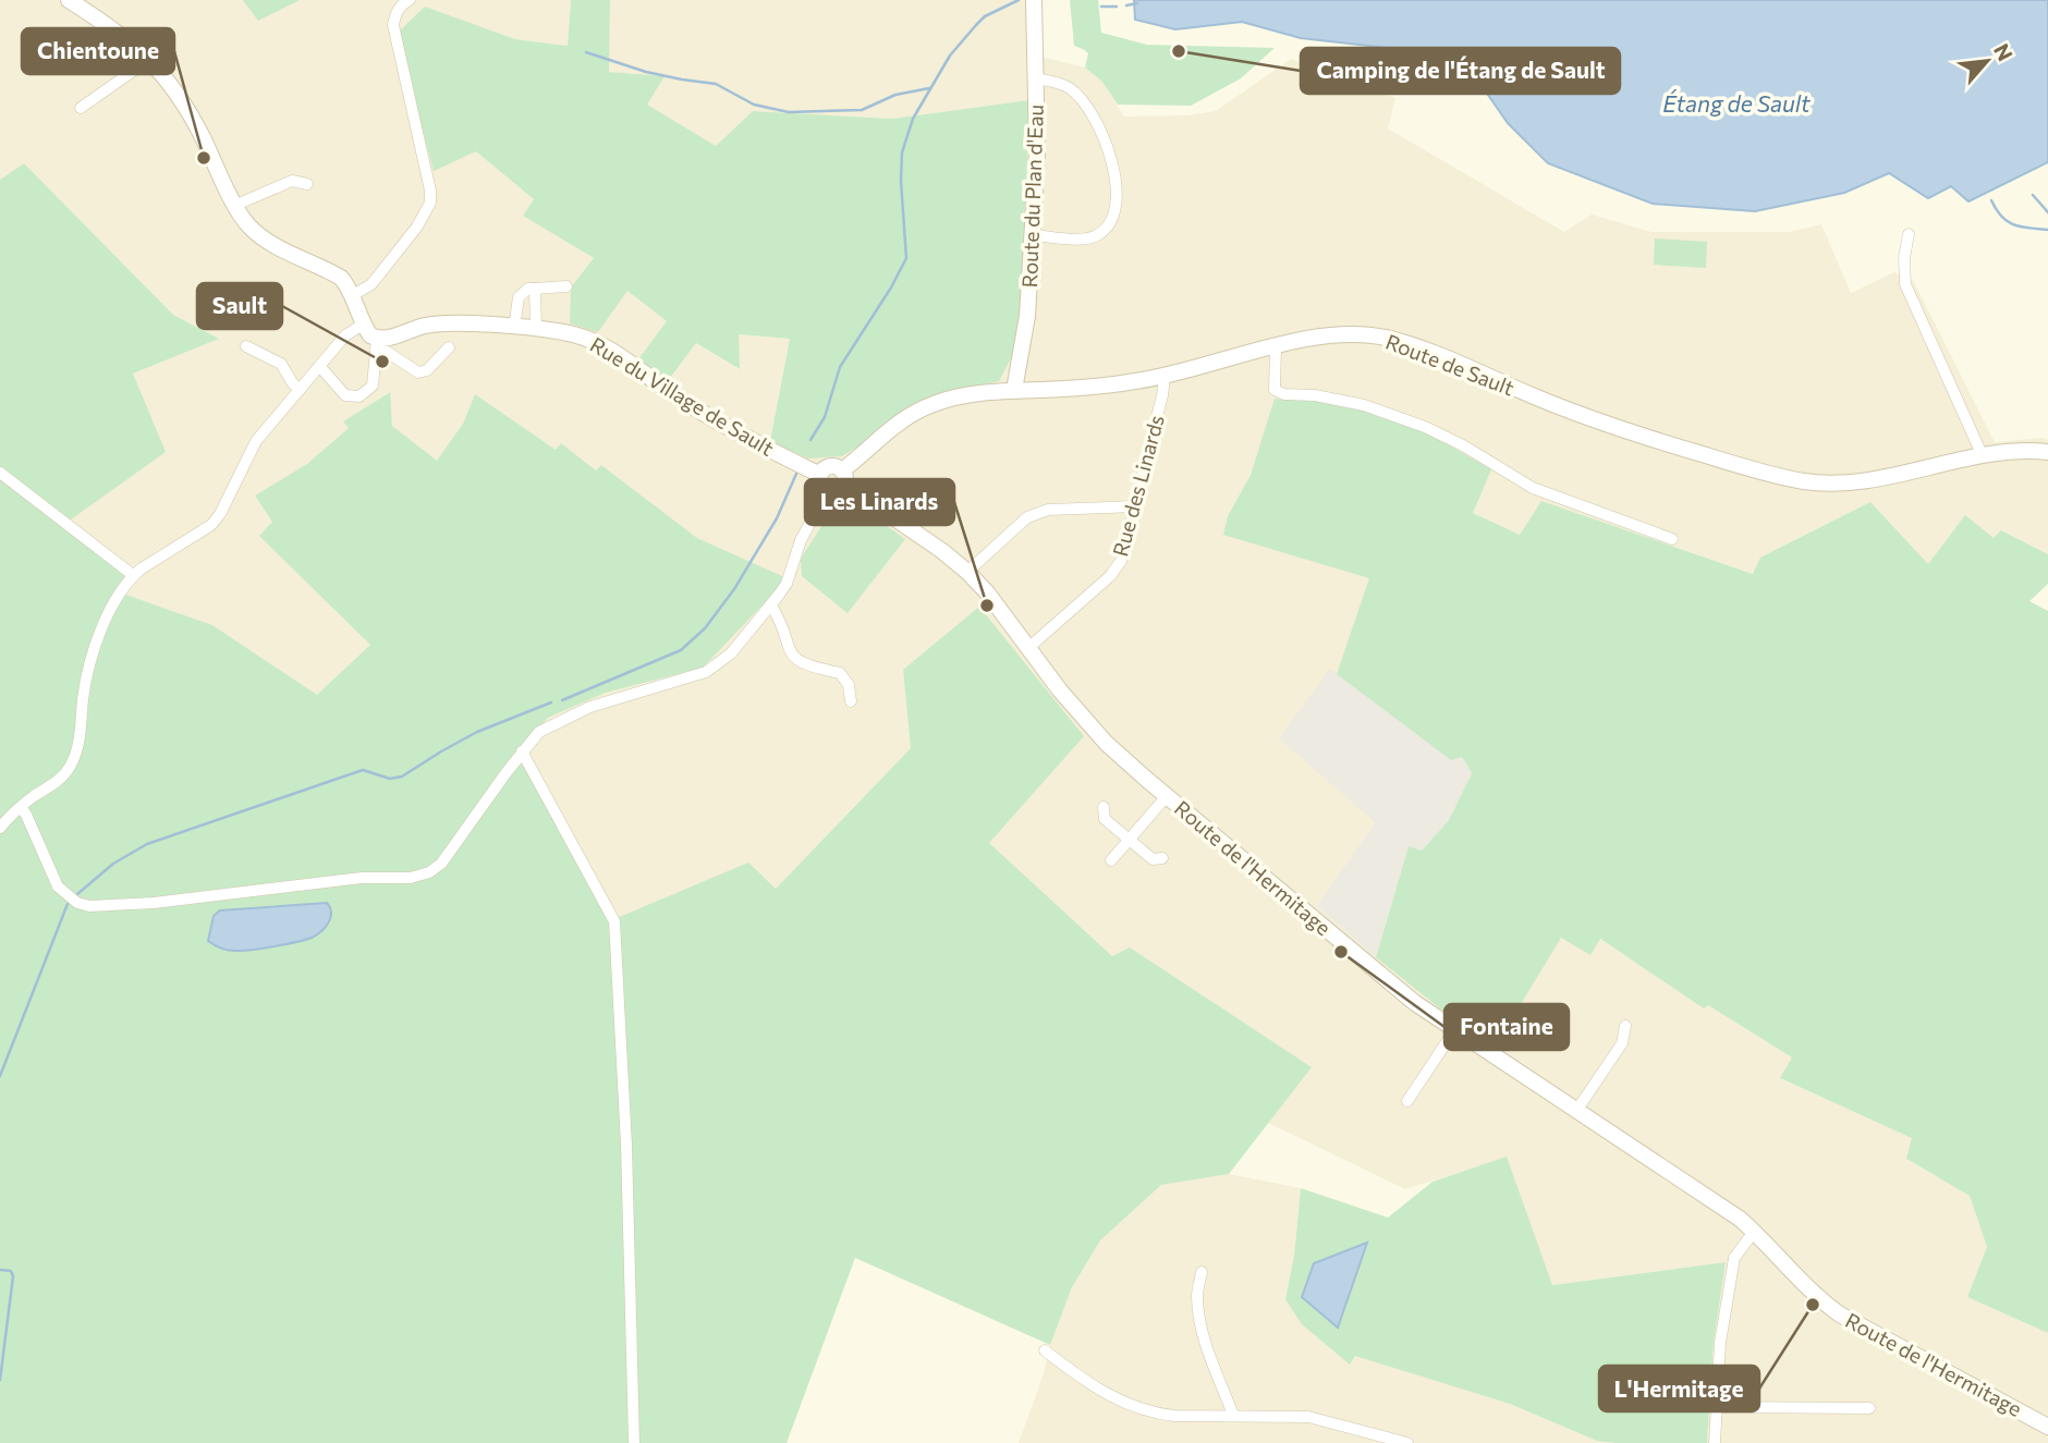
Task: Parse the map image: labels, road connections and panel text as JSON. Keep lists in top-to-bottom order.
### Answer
{
  "streets": {
    "street": [
      "Route du Plan d'Eau",
      "Route de Sault",
      "Rue du Village de Sault",
      "Rue des Linards",
      "Route de l'Hermitage"
    ]
  },
  "crossings": [
    ["Route du Plan d'Eau", "Route de Sault"],
    ["Route de Sault", "Rue du Village de Sault"],
    ["Route de Sault", "Rue des Linards"],
    ["Route de Sault", "Route de l'Hermitage"],
    ["Rue du Village de Sault", "Route de l'Hermitage"],
    ["Rue des Linards", "Route de l'Hermitage"]
  ],
  "water": ["Étang de Sault"],
  "places": [
    "Camping de l'Étang de Sault",
    "Chientoune",
    "Sault",
    "Les Linards",
    "Fontaine",
    "L'Hermitage"
  ],
  "north": "top right"
}
